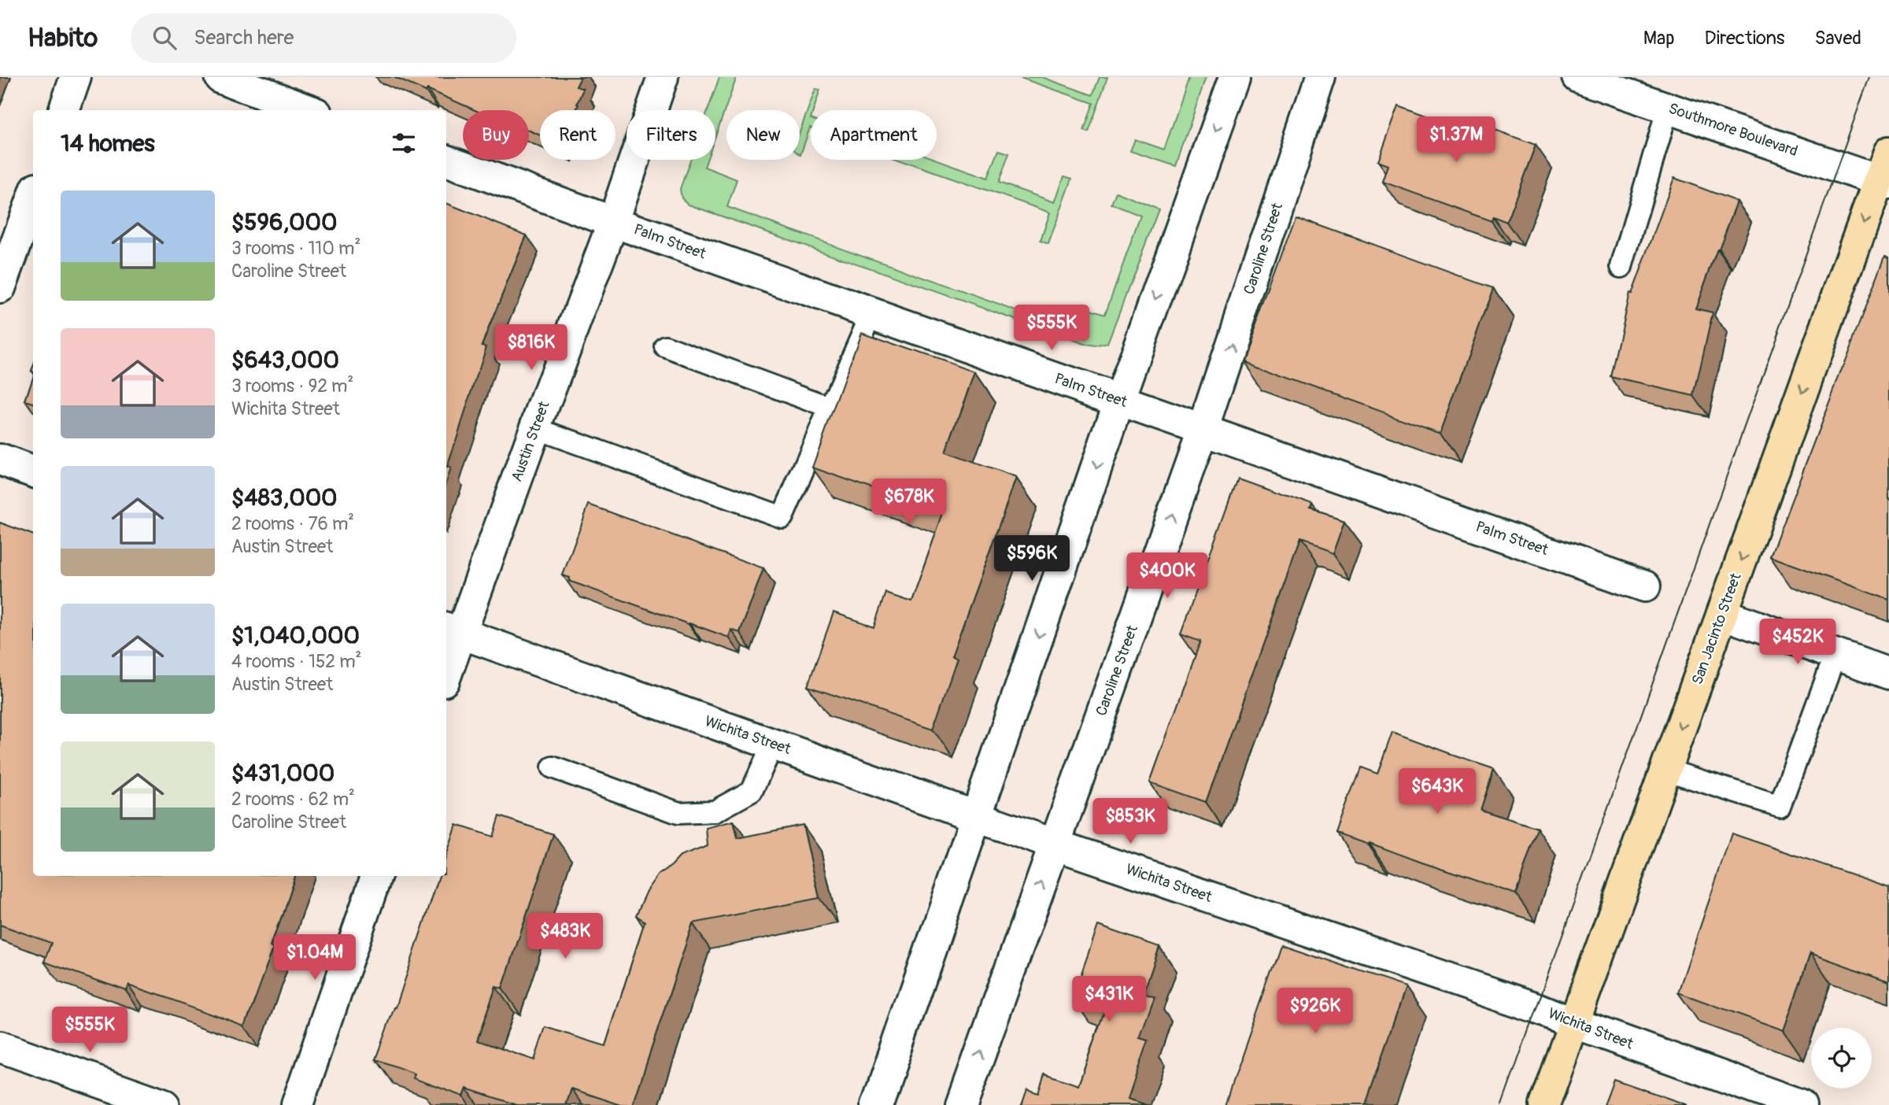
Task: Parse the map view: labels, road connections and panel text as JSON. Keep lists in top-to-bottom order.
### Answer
{
  "streets": {
    "main road": ["San Jacinto Street"],
    "street": [
      "Southmore Boulevard",
      "Palm Street",
      "Caroline Street",
      "Austin Street",
      "Wichita Street"
    ]
  },
  "crossings": [
    ["Southmore Boulevard", "San Jacinto Street"],
    ["Palm Street", "Caroline Street"],
    ["Palm Street", "Austin Street"],
    ["Caroline Street", "Wichita Street"],
    ["Austin Street", "Wichita Street"],
    ["San Jacinto Street", "Wichita Street"]
  ],
  "one_way": ["San Jacinto Street"],
  "page": {
    "header": "Habito",
    "search": "Search here",
    "nav": ["Map", "Directions", "Saved"],
    "chip": [
      "Buy",
      "Rent",
      "Filters",
      "New",
      "Apartment"
    ],
    "heading": "14 homes",
    "price": [
      "$1.37M",
      "$555K",
      "$816K",
      "$678K",
      "$596K",
      "$400K",
      "$452K",
      "$643K",
      "$853K",
      "$483K",
      "$1.04M",
      "$431K",
      "$926K",
      "$555K"
    ],
    "list": [
      {
        "name": "$596,000",
        "note": "3 rooms · 110 m² · Caroline Street"
      },
      {
        "name": "$643,000",
        "note": "3 rooms · 92 m² · Wichita Street"
      },
      {
        "name": "$483,000",
        "note": "2 rooms · 76 m² · Austin Street"
      },
      {
        "name": "$1,040,000",
        "note": "4 rooms · 152 m² · Austin Street"
      },
      {
        "name": "$431,000",
        "note": "2 rooms · 62 m² · Caroline Street"
      }
    ]
  }
}
